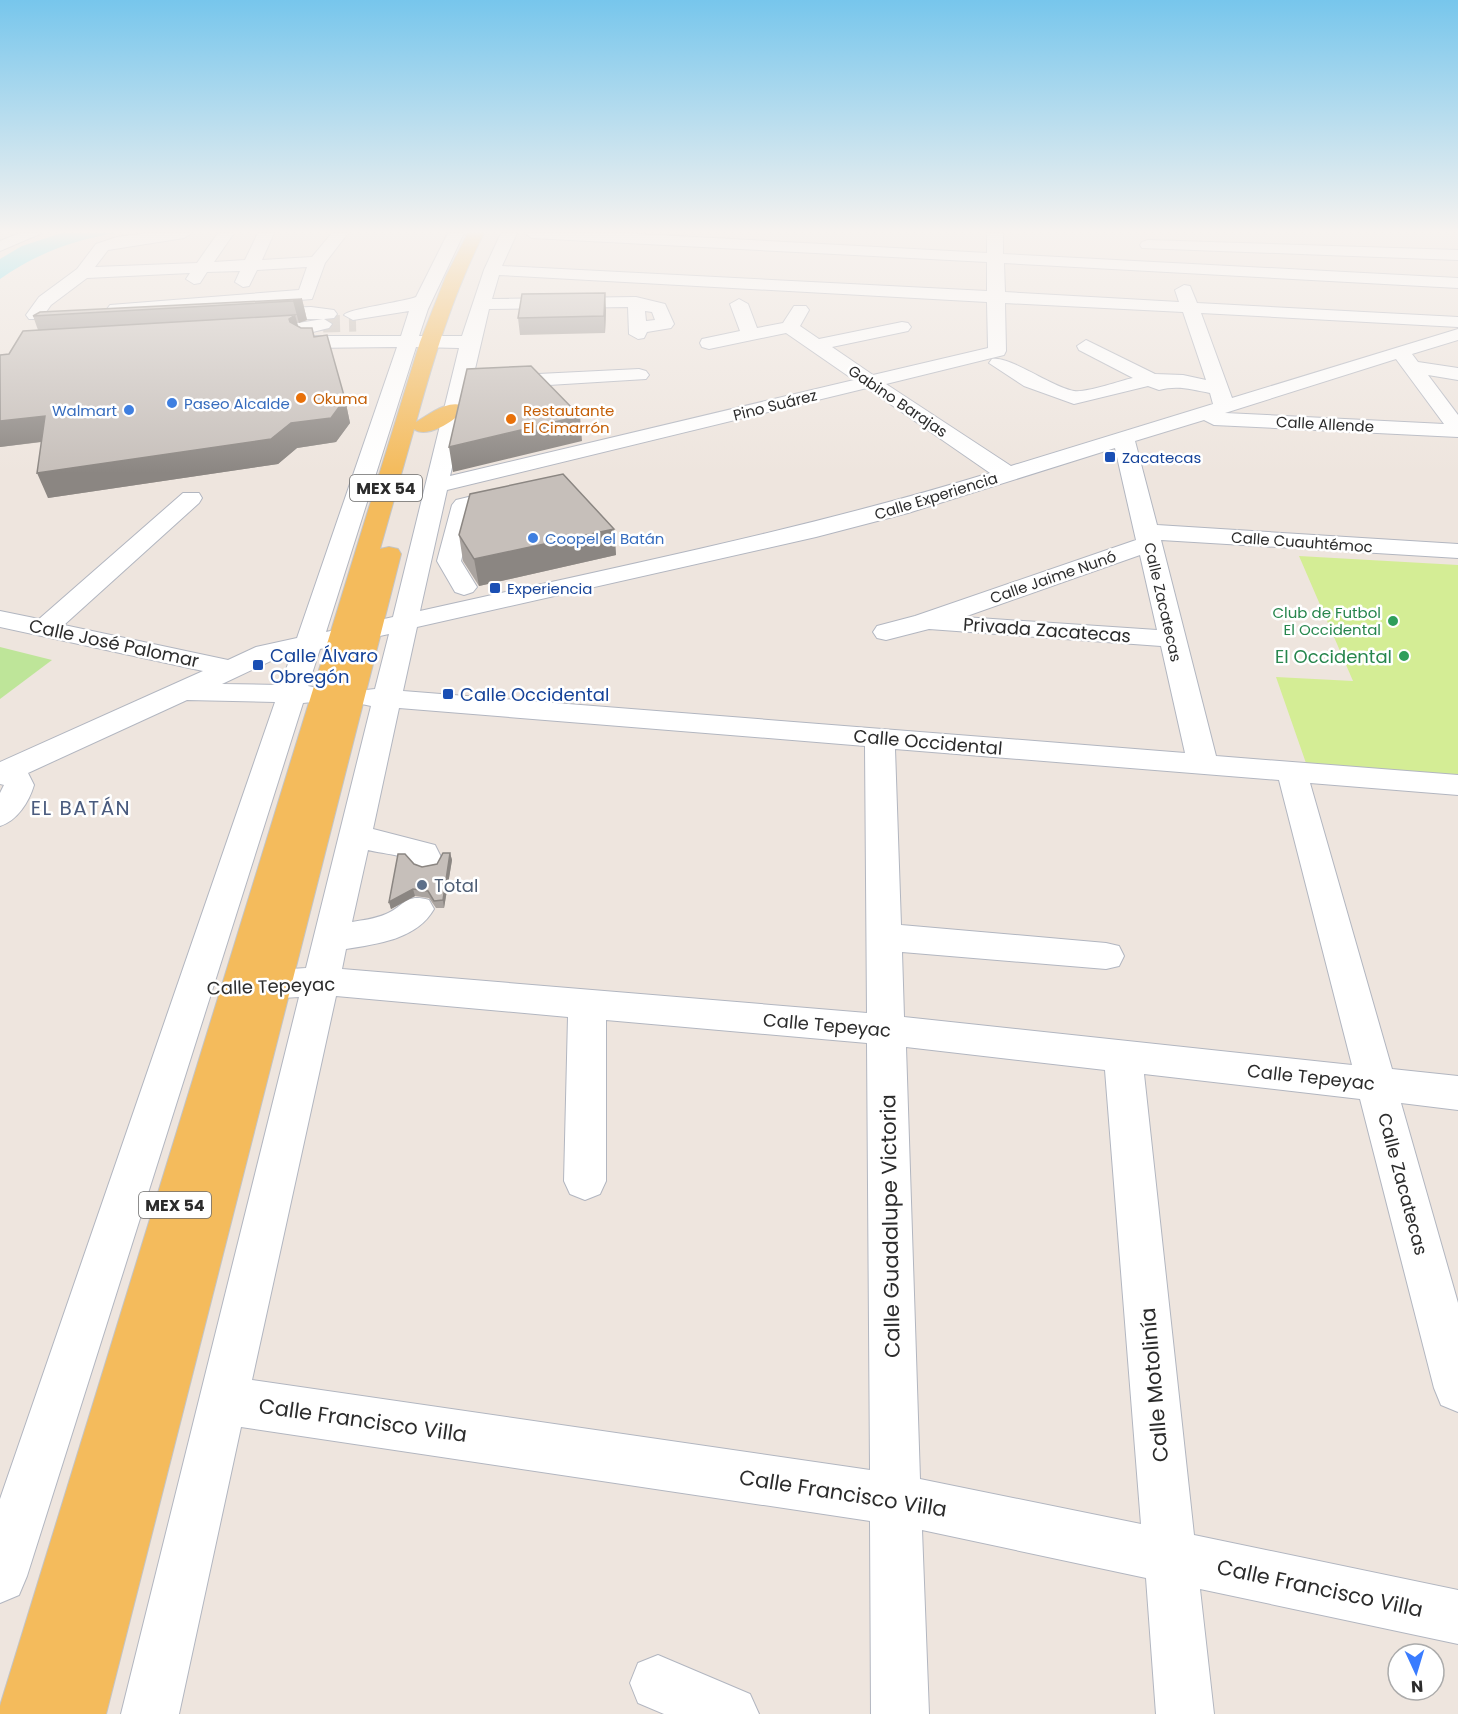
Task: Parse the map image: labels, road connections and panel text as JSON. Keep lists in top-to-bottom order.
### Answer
{
  "streets": {
    "main road": ["MEX 54"],
    "street": [
      "Gabino Barajas",
      "Pino Suárez",
      "Calle Allende",
      "Calle Experiencia",
      "Calle Cuauhtémoc",
      "Calle Jaime Nunó",
      "Calle Zacatecas",
      "Privada Zacatecas",
      "Calle José Palomar",
      "Calle Occidental",
      "Calle Tepeyac",
      "Calle Guadalupe Victoria",
      "Calle Motolinía",
      "Calle Francisco Villa"
    ]
  },
  "crossings": [
    ["Gabino Barajas", "Pino Suárez"],
    ["Gabino Barajas", "Calle Experiencia"],
    ["Calle Allende", "Calle Experiencia"],
    ["MEX 54", "Calle Experiencia"],
    ["MEX 54", "Calle Occidental"],
    ["MEX 54", "Calle Tepeyac"],
    ["Calle Experiencia", "Calle Zacatecas"],
    ["Calle Cuauhtémoc", "Calle Jaime Nunó"],
    ["Calle Cuauhtémoc", "Calle Zacatecas"],
    ["Calle Jaime Nunó", "Calle Zacatecas"],
    ["Calle Jaime Nunó", "Privada Zacatecas"],
    ["Calle Zacatecas", "Privada Zacatecas"],
    ["Calle Zacatecas", "Calle Occidental"],
    ["Calle Zacatecas", "Calle Tepeyac"],
    ["Calle Occidental", "Calle Guadalupe Victoria"],
    ["Calle Tepeyac", "Calle Guadalupe Victoria"],
    ["Calle Tepeyac", "Calle Motolinía"],
    ["Calle Guadalupe Victoria", "Calle Francisco Villa"],
    ["Calle Motolinía", "Calle Francisco Villa"]
  ],
  "districts": ["EL BATÁN"],
  "places": {
    "other": [
      "Okuma",
      "Paseo Alcalde",
      "Walmart",
      "Restautante El Cimarrón",
      "Coopel el Batán",
      "Club de Futbol El Occidental",
      "El Occidental",
      "Total"
    ],
    "transit": [
      "Zacatecas",
      "Experiencia",
      "Calle Álvaro Obregón",
      "Calle Occidental"
    ]
  },
  "north": "bottom"
}
